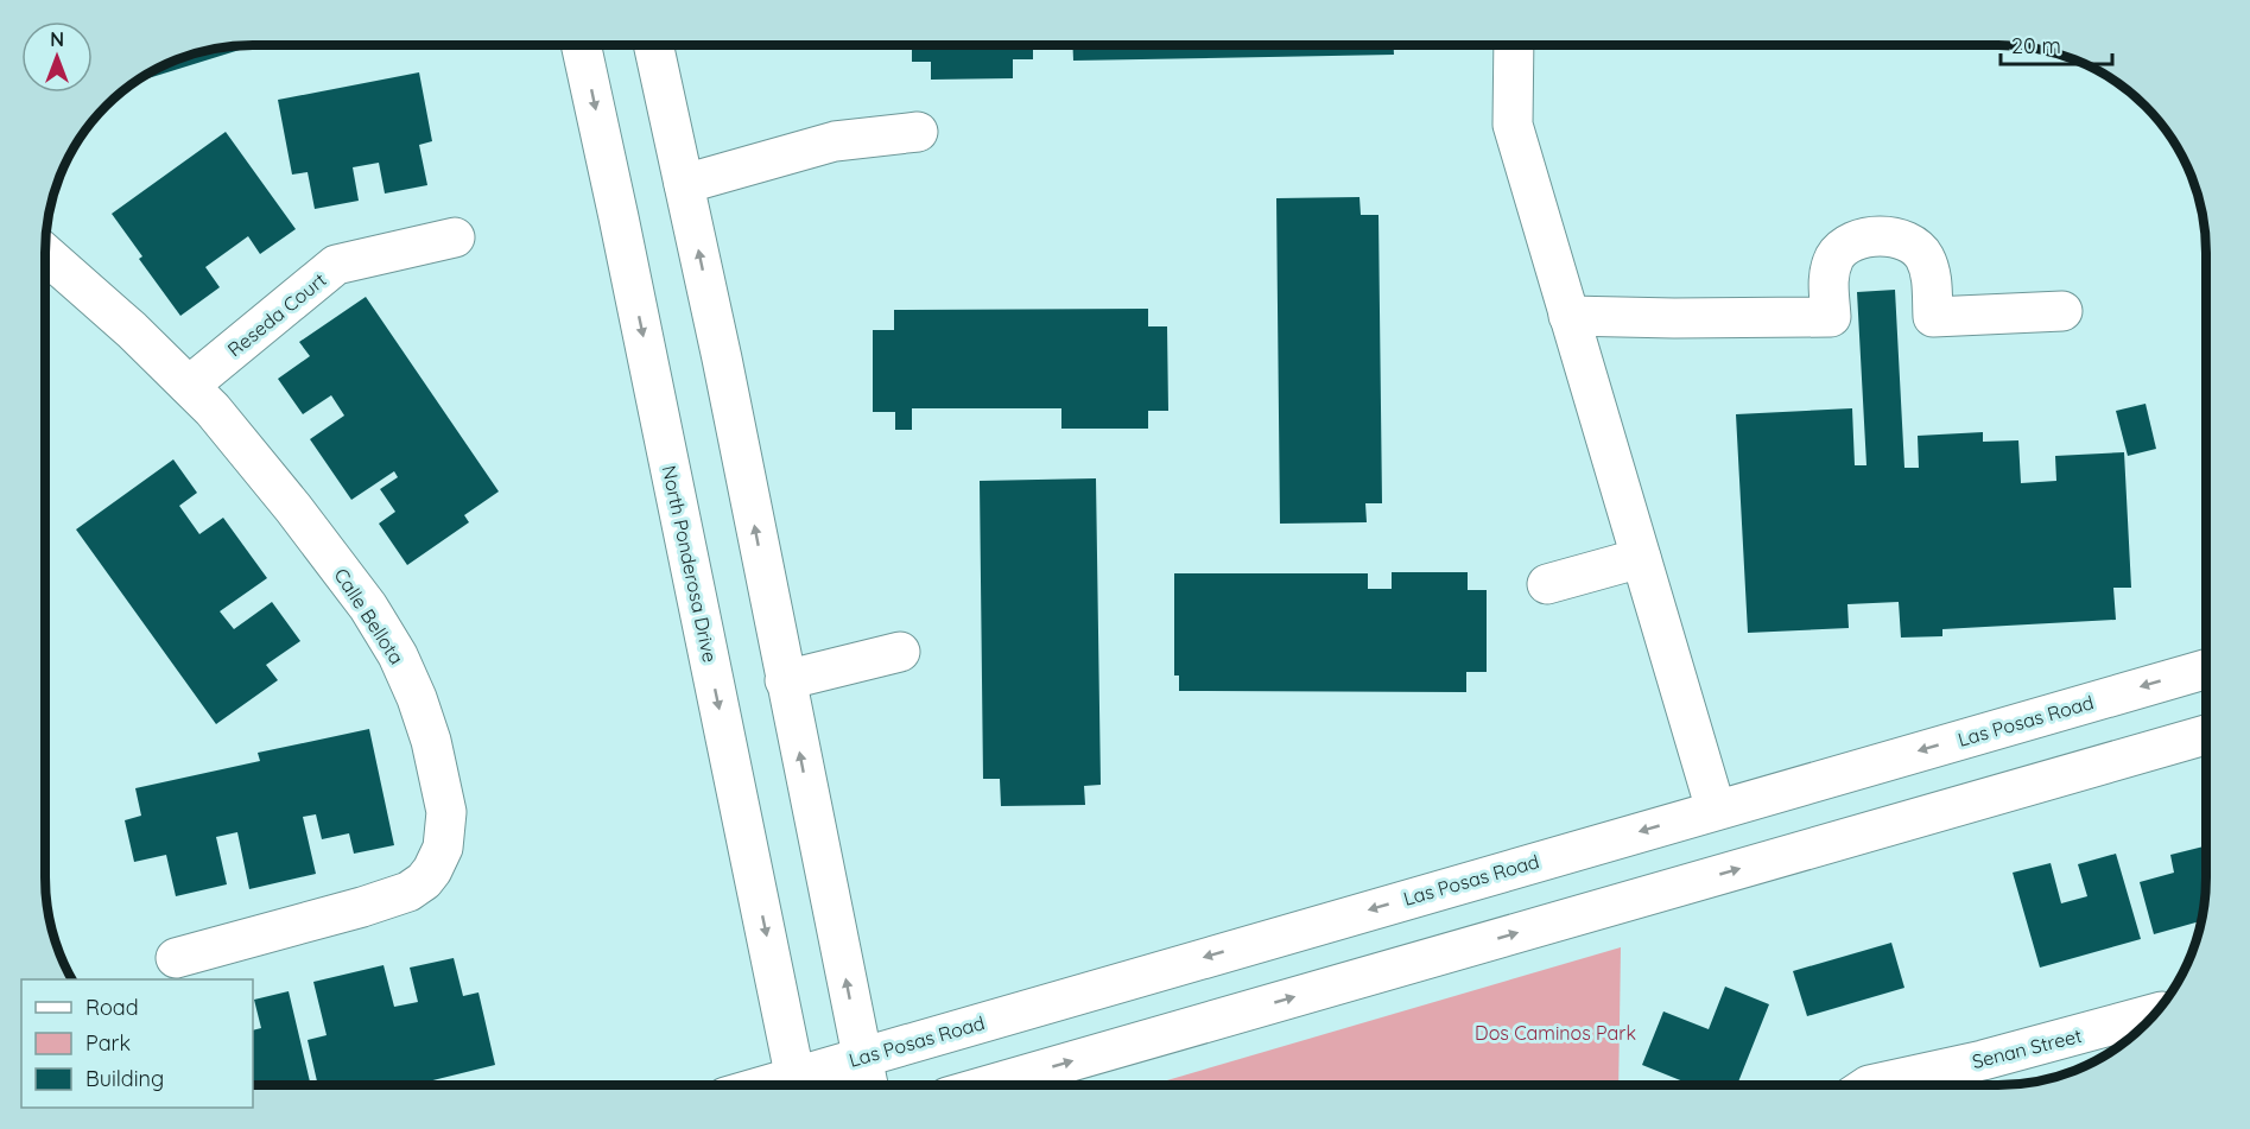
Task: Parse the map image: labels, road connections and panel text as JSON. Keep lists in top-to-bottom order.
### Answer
{
  "streets": {
    "street": [
      "Reseda Court",
      "North Ponderosa Drive",
      "Calle Bellota",
      "Las Posas Road",
      "Senan Street"
    ]
  },
  "crossings": [
    ["Reseda Court", "Calle Bellota"]
  ],
  "parks": ["Dos Caminos Park"],
  "legend": ["Road", "Park", "Building"],
  "scale_bar": "20 m",
  "north": "top"
}
